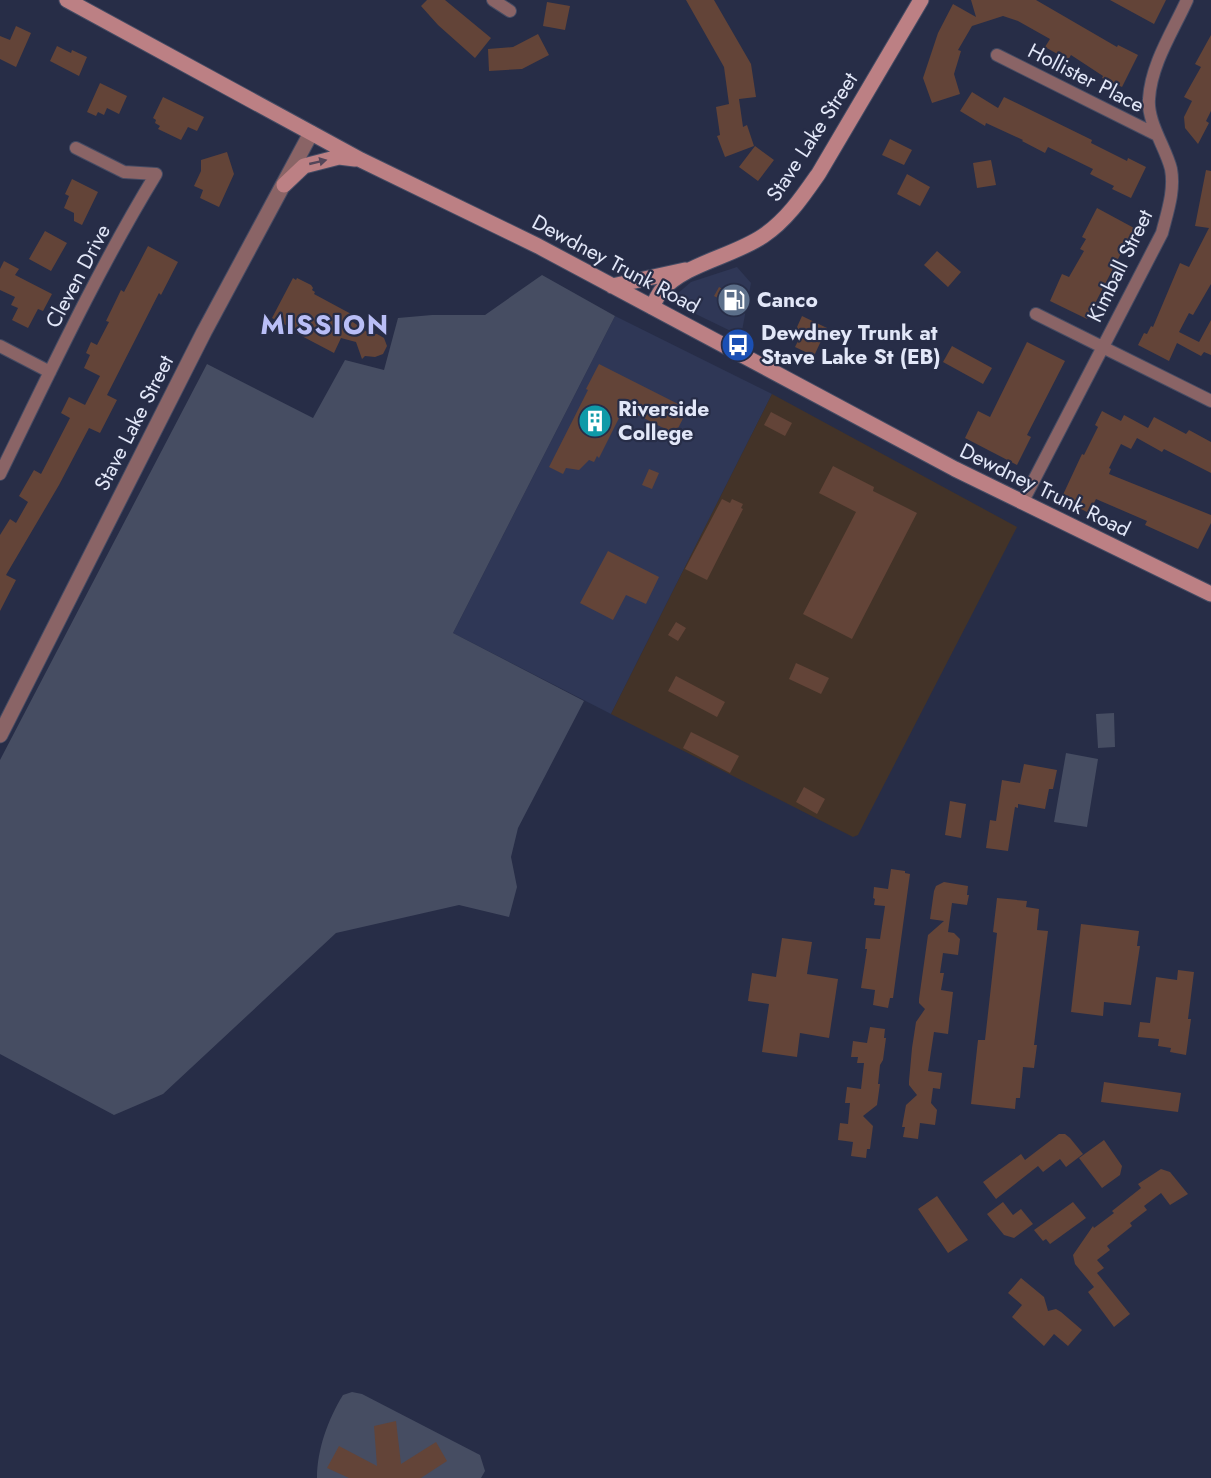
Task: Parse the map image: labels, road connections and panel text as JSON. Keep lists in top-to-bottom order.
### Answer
{
  "streets": {
    "main road": ["Stave Lake Street", "Dewdney Trunk Road"],
    "street": ["Hollister Place", "Kimball Street", "Cleven Drive"]
  },
  "crossings": [
    ["Hollister Place", "Kimball Street"],
    ["Stave Lake Street", "Dewdney Trunk Road"],
    ["Dewdney Trunk Road", "Kimball Street"]
  ],
  "districts": ["MISSION"],
  "places": {
    "fuel station": ["Canco"],
    "bus stop": ["Dewdney Trunk at Stave Lake St (EB)"],
    "building": ["Riverside College"]
  }
}
